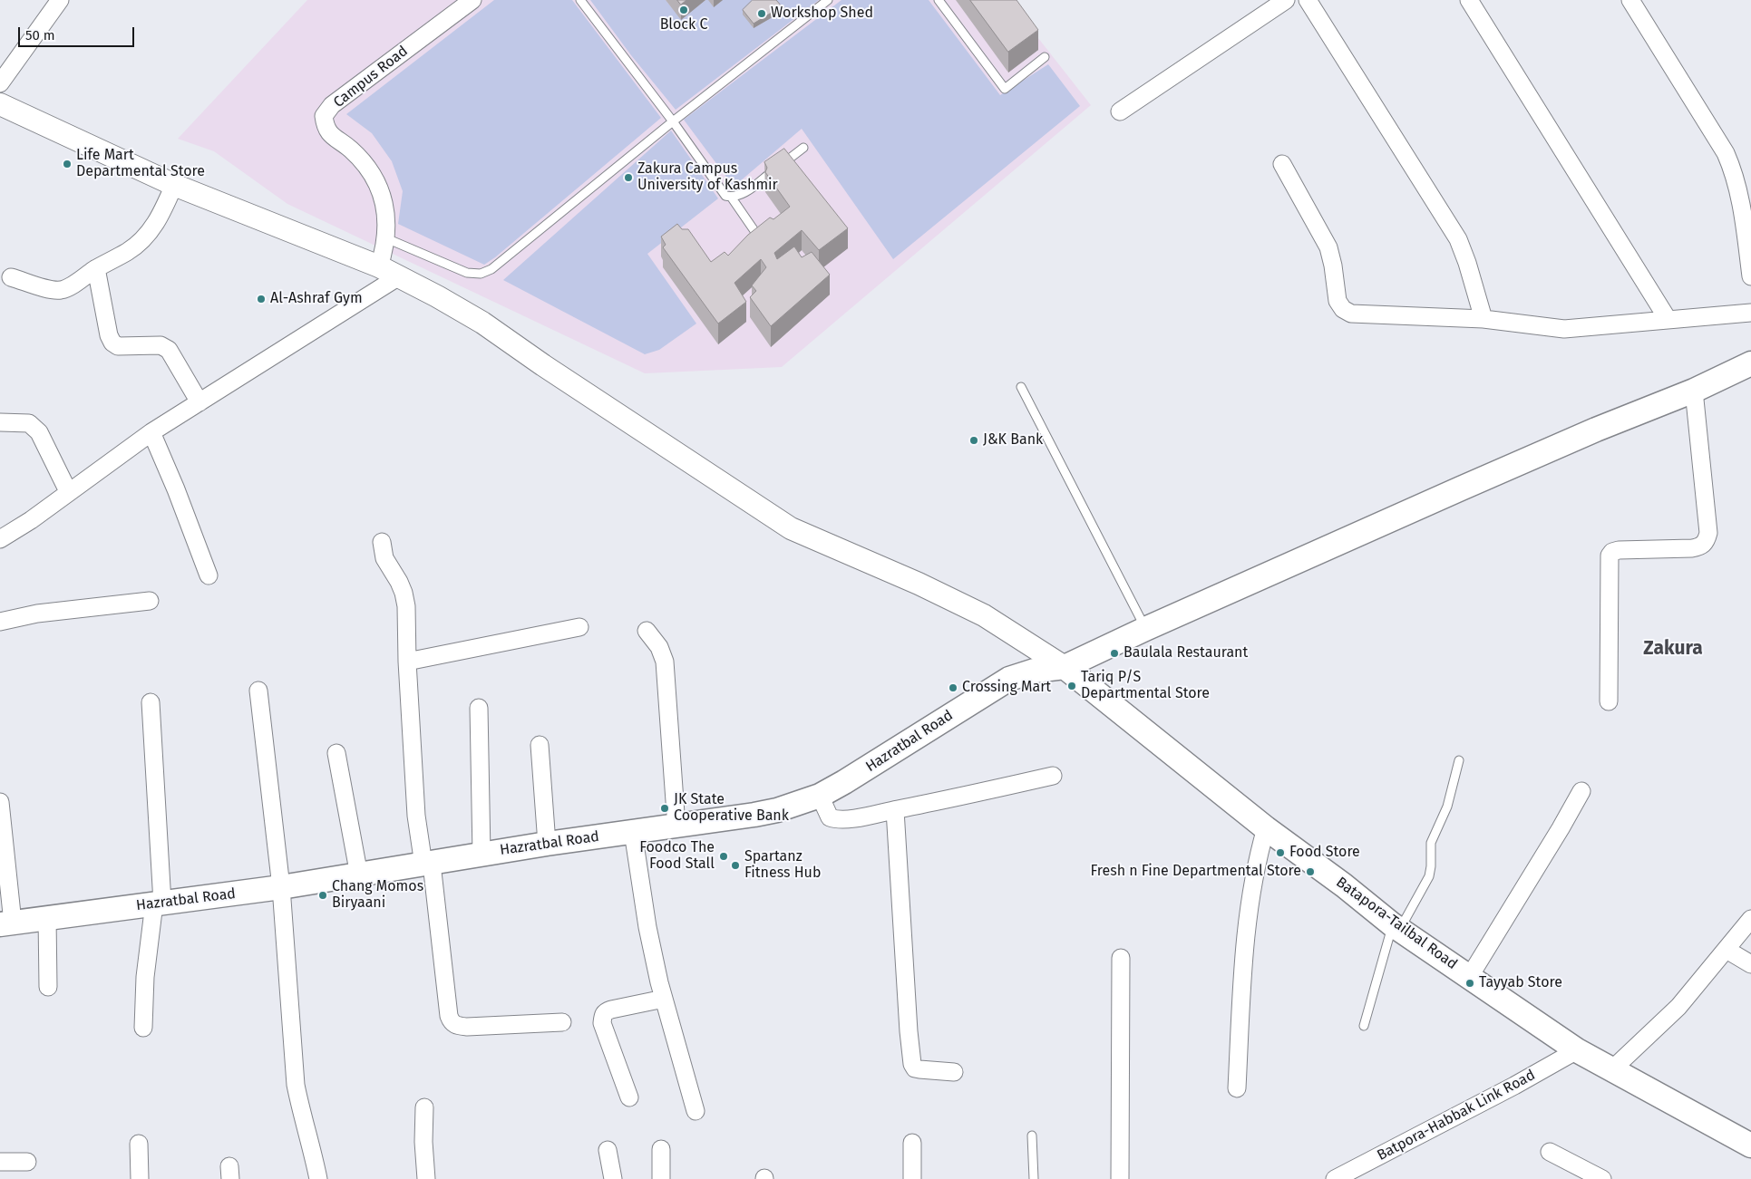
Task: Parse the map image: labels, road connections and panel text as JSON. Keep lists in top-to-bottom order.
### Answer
{
  "streets": {
    "main road": ["Hazratbal Road", "Batapora-Tailbal Road"],
    "street": ["Campus Road", "Batpora-Habbak Link Road"]
  },
  "crossings": [
    ["Hazratbal Road", "Batapora-Tailbal Road"],
    ["Batapora-Tailbal Road", "Batpora-Habbak Link Road"]
  ],
  "districts": ["Zakura"],
  "places": [
    "Block C",
    "Workshop Shed",
    "Life Mart Departmental Store",
    "Zakura Campus University of Kashmir",
    "Al-Ashraf Gym",
    "J&K Bank",
    "Baulala Restaurant",
    "Tariq P/S Departmental Store",
    "Crossing Mart",
    "JK State Cooperative Bank",
    "Food Store",
    "Foodco The Food Stall",
    "Spartanz Fitness Hub",
    "Fresh n Fine Departmental Store",
    "Chang Momos Biryaani",
    "Tayyab Store"
  ],
  "scale_bar": "50 m"
}
